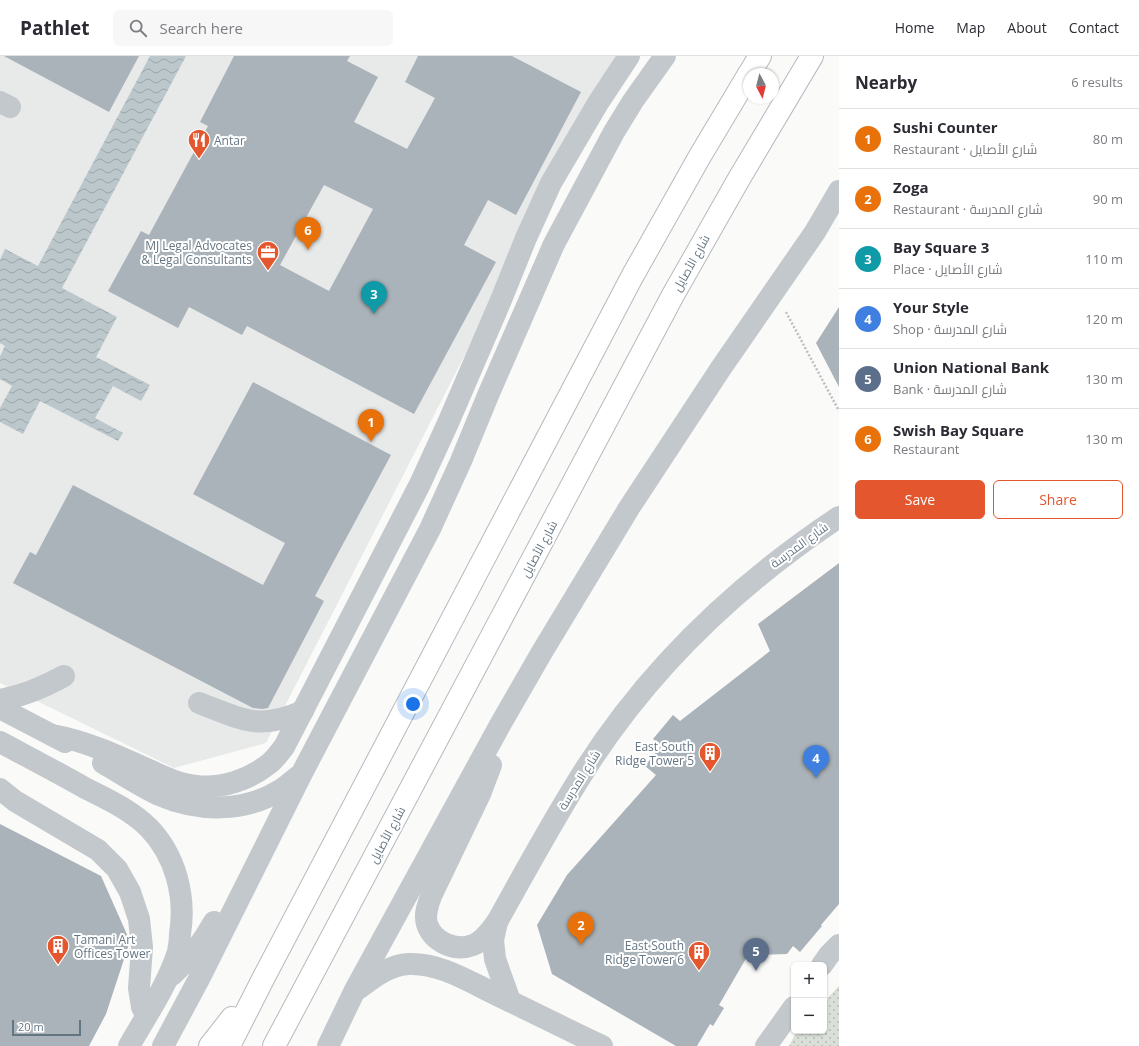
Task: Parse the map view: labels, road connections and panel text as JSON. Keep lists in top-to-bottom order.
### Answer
{
  "streets": {
    "main road": ["شارع الأصايل"],
    "street": ["شارع المدرسة"]
  },
  "places": {
    "restaurant": ["Antar"],
    "office": ["MJ Legal Advocates & Legal Consultants"],
    "building": ["East South Ridge Tower 5", "Tamani Art Offices Tower", "East South Ridge Tower 6"]
  },
  "scale_bar": "20 m",
  "north": "bottom",
  "page": {
    "header": "Pathlet",
    "search": "Search here",
    "nav": [
      "Home",
      "Map",
      "About",
      "Contact"
    ],
    "heading": ["Nearby", "6 results"],
    "list": [
      {
        "mark": "1",
        "name": "Sushi Counter",
        "note": "Restaurant · شارع الأصايل",
        "value": "80 m"
      },
      {
        "mark": "2",
        "name": "Zoga",
        "note": "Restaurant · شارع المدرسة",
        "value": "90 m"
      },
      {
        "mark": "3",
        "name": "Bay Square 3",
        "note": "Place · شارع الأصايل",
        "value": "110 m"
      },
      {
        "mark": "4",
        "name": "Your Style",
        "note": "Shop · شارع المدرسة",
        "value": "120 m"
      },
      {
        "mark": "5",
        "name": "Union National Bank",
        "note": "Bank · شارع المدرسة",
        "value": "130 m"
      },
      {
        "mark": "6",
        "name": "Swish Bay Square",
        "note": "Restaurant",
        "value": "130 m"
      }
    ],
    "pins": [
      "6",
      "3",
      "1",
      "4",
      "2",
      "5"
    ],
    "buttons": ["Save", "Share"],
    "map_buttons": ["+", "−"],
    "scale": "20 m"
  }
}
